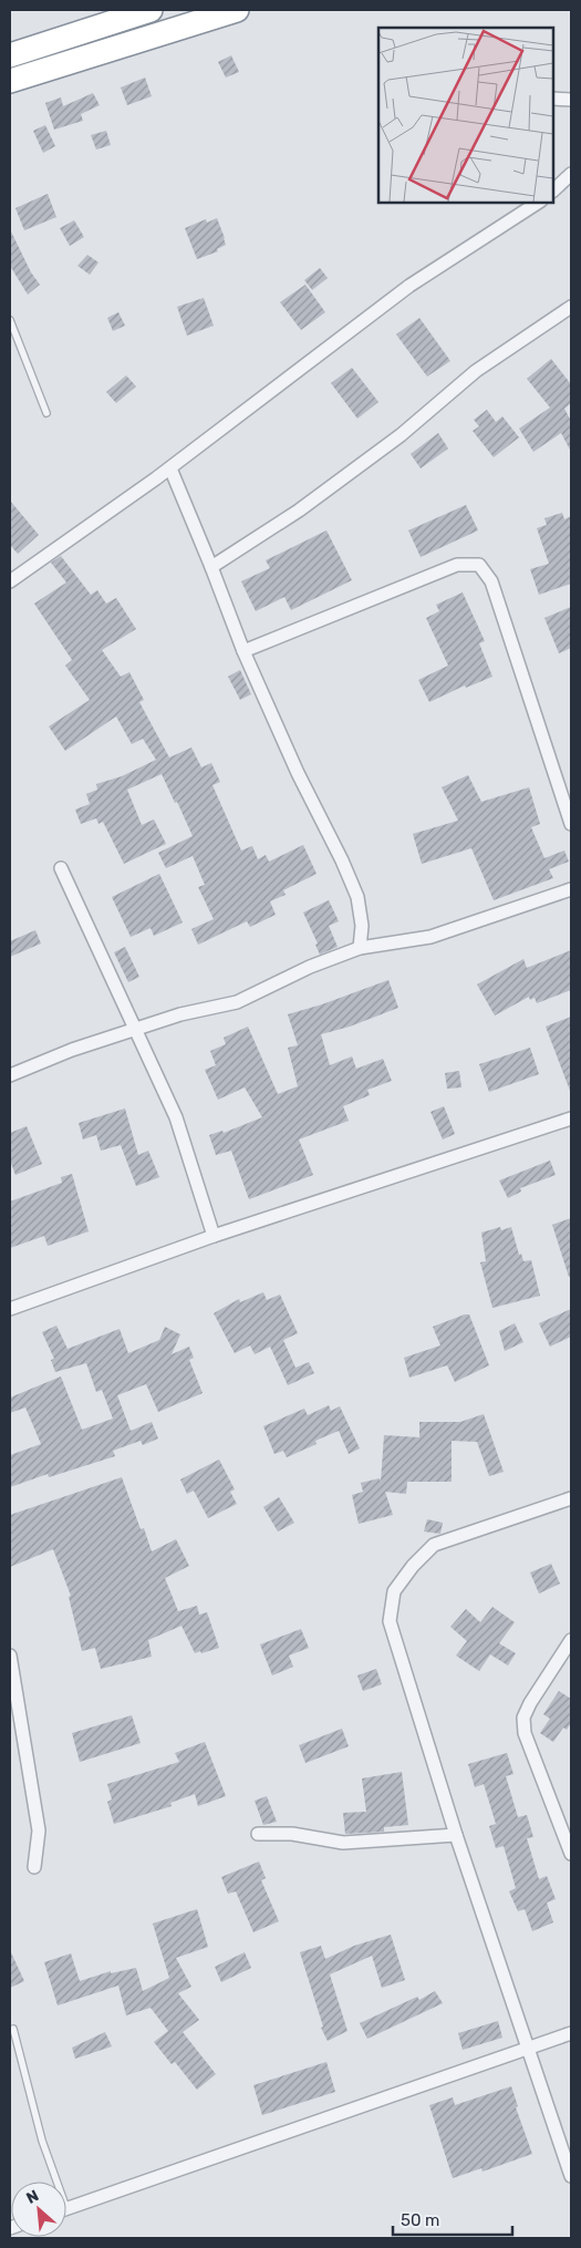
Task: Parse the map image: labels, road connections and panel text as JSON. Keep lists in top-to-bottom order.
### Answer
{
  "scale_bar": "50 m",
  "north": "top left"
}
